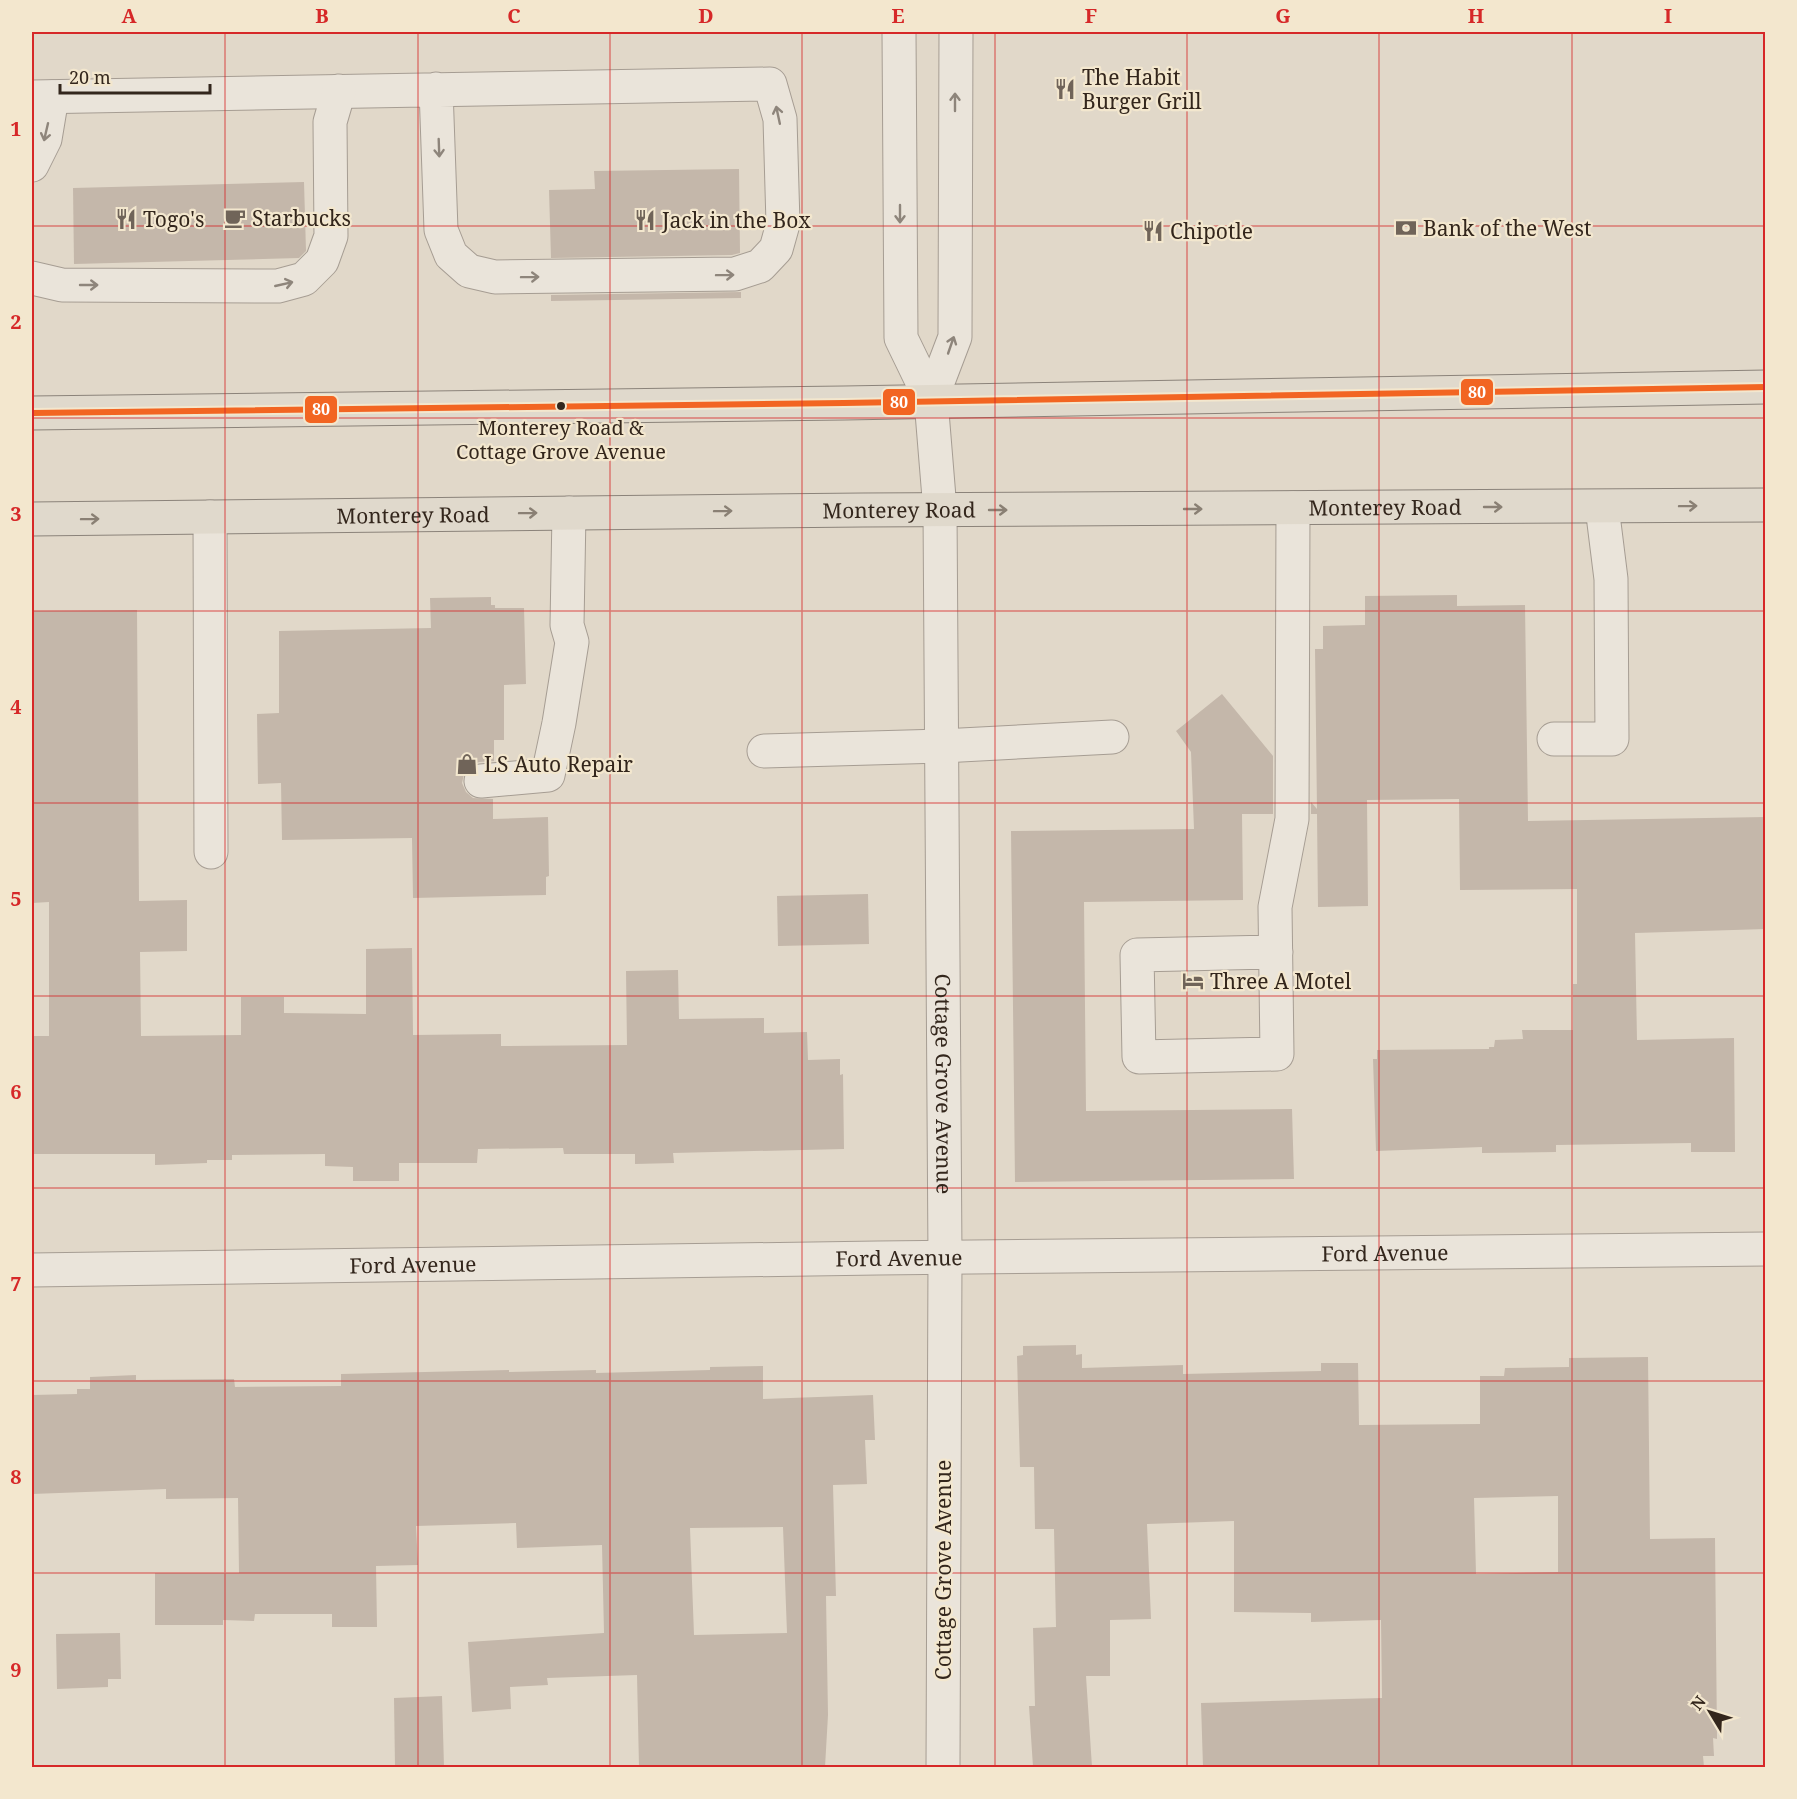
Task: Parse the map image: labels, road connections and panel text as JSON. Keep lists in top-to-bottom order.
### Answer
{
  "streets": {
    "main road": ["Monterey Road"],
    "street": ["Cottage Grove Avenue", "Ford Avenue"]
  },
  "crossings": [
    ["Monterey Road", "Cottage Grove Avenue"],
    ["Cottage Grove Avenue", "Ford Avenue"]
  ],
  "places": {
    "restaurant": [
      "The Habit Burger Grill",
      "Togo's",
      "Jack in the Box",
      "Chipotle"
    ],
    "cafe": ["Starbucks"],
    "bank": ["Bank of the West"],
    "other": ["Monterey Road & Cottage Grove Avenue"],
    "shop": ["LS Auto Repair"],
    "hotel": ["Three A Motel"]
  },
  "lines": ["transit line 80"],
  "scale_bar": "20 m",
  "north": "top left",
  "grid": {
    "columns": [
      "A",
      "B",
      "C",
      "D",
      "E",
      "F",
      "G",
      "H",
      "I"
    ],
    "rows": [
      "1",
      "2",
      "3",
      "4",
      "5",
      "6",
      "7",
      "8",
      "9"
    ]
  }
}
